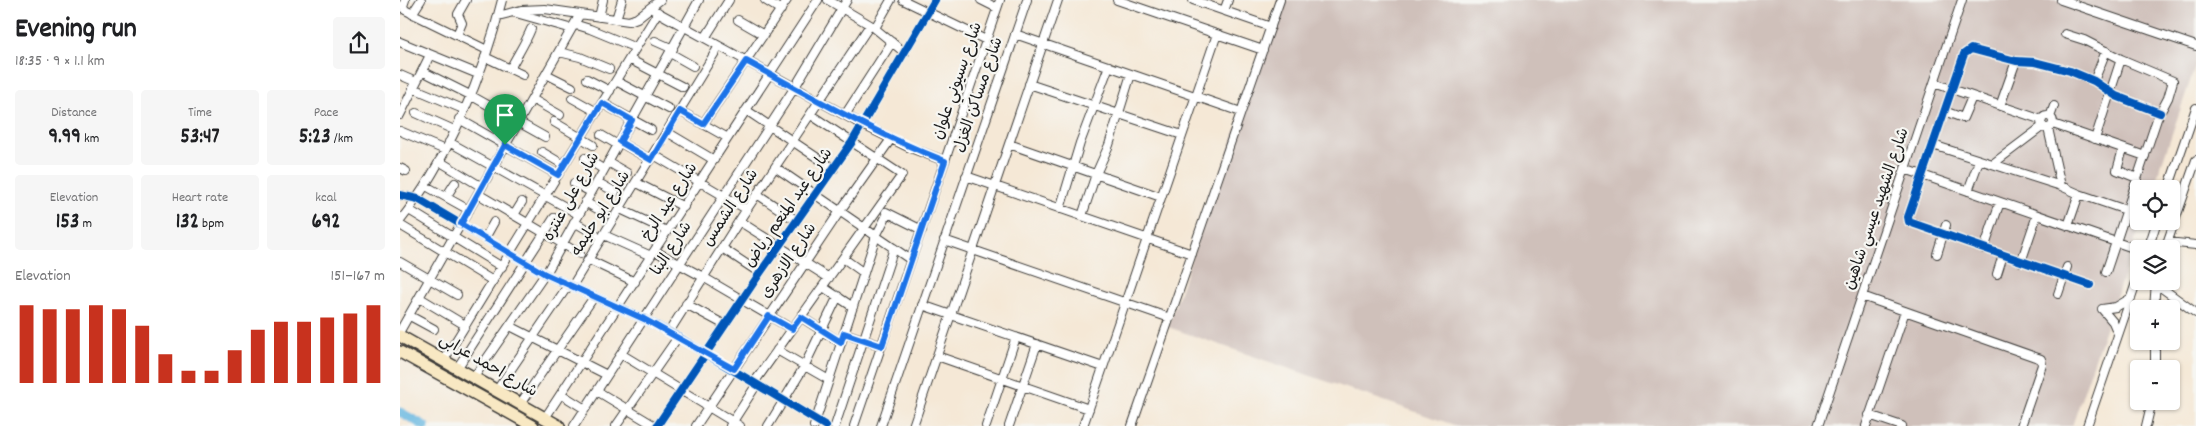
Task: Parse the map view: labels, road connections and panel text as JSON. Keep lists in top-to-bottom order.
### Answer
{
  "streets": {
    "main road": ["شارع احمد عرابى"],
    "street": [
      "شارع بسيوني علوان",
      "شارع مساكن الغزل",
      "شارع على عنتره",
      "شارع عيد الرخ",
      "شارع الشمس",
      "شارع عبد المنعم رياض",
      "شارع الشهيد عيسي شاهين",
      "شارع ابو حليمه",
      "شارع البنا",
      "شارع الازهرى"
    ]
  },
  "crossings": [
    ["شارع على عنتره", "شارع احمد عرابى"],
    ["شارع عيد الرخ", "شارع احمد عرابى"],
    ["شارع ابو حليمه", "شارع احمد عرابى"]
  ],
  "page": {
    "heading": ["Evening run", "18:35 · 9 × 1.1 km"],
    "stats": [
      ["Distance", "9.99 km"],
      ["Time", "53:47"],
      ["Pace", "5:23 /km"],
      ["Elevation", "153 m"],
      ["Heart rate", "132 bpm"],
      ["kcal", "692"]
    ],
    "map_buttons": ["+", "−"],
    "chart": ["Elevation", "151–167 m"]
  }
}
